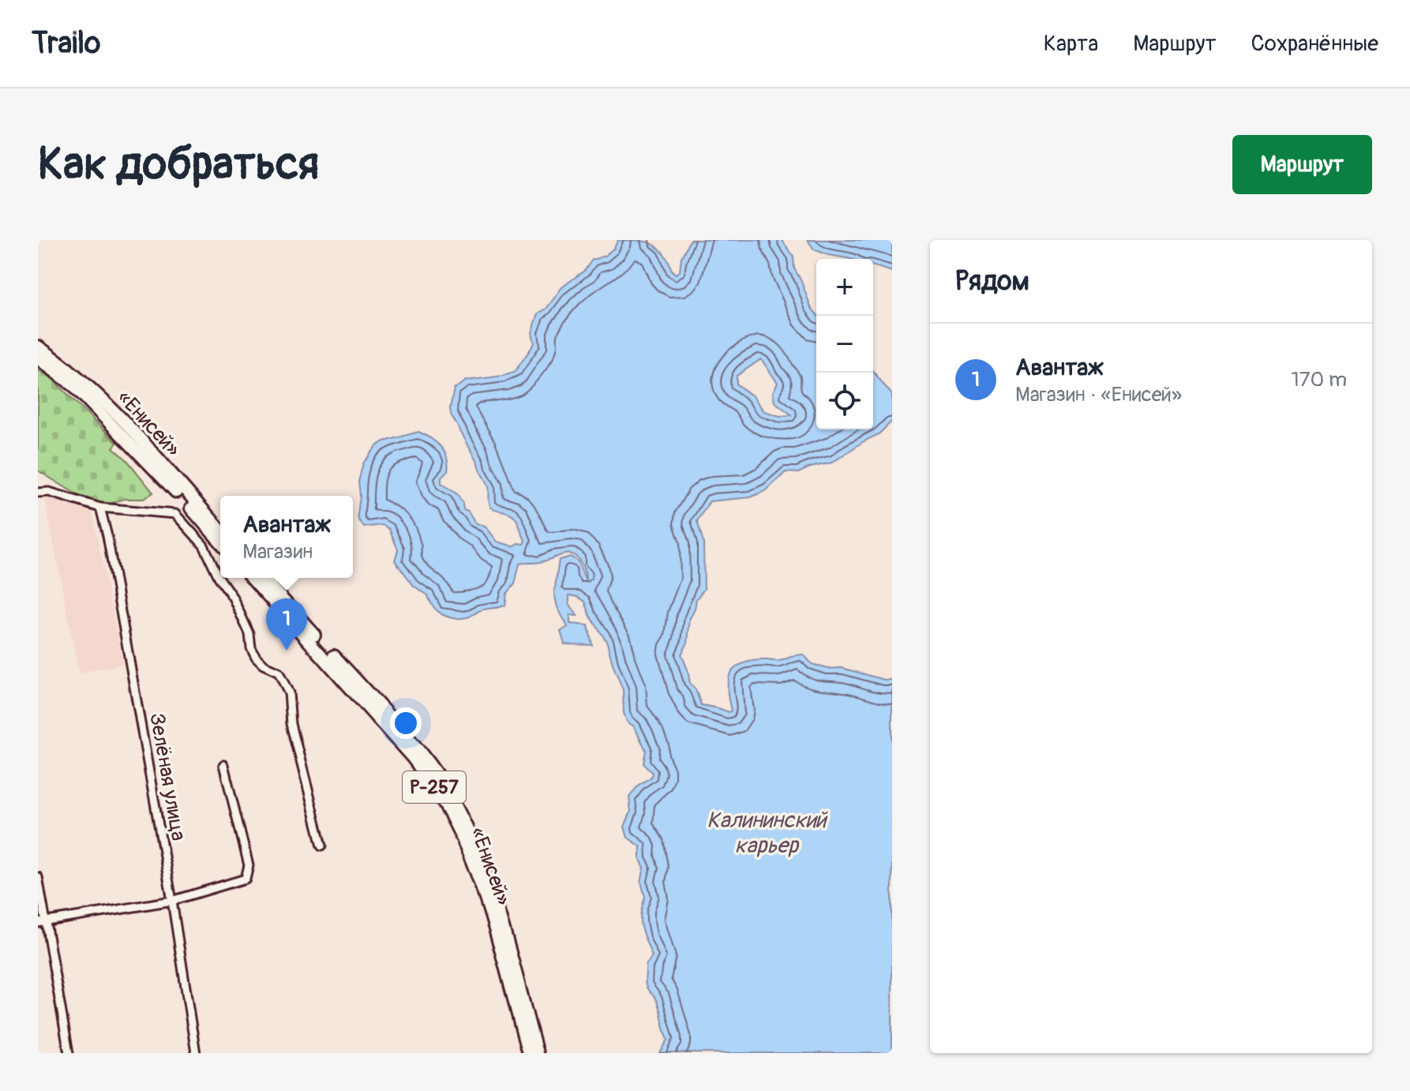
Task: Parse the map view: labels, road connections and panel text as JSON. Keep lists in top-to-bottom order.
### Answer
{
  "streets": {
    "highway": ["«Енисей»", "Р-257"],
    "street": ["Зелёная улица"]
  },
  "water": ["Калининский карьер"],
  "page": {
    "header": "Trailo",
    "nav": ["Карта", "Маршрут", "Сохранённые"],
    "buttons": "Маршрут",
    "title": "Как добраться",
    "heading": "Рядом",
    "map_buttons": ["+", "−"],
    "list": [
      {
        "mark": "1",
        "name": "Авантаж",
        "note": "Магазин · «Енисей»",
        "value": "170 m"
      }
    ],
    "popup": ["Авантаж", "Магазин"],
    "pins": "1"
  }
}
